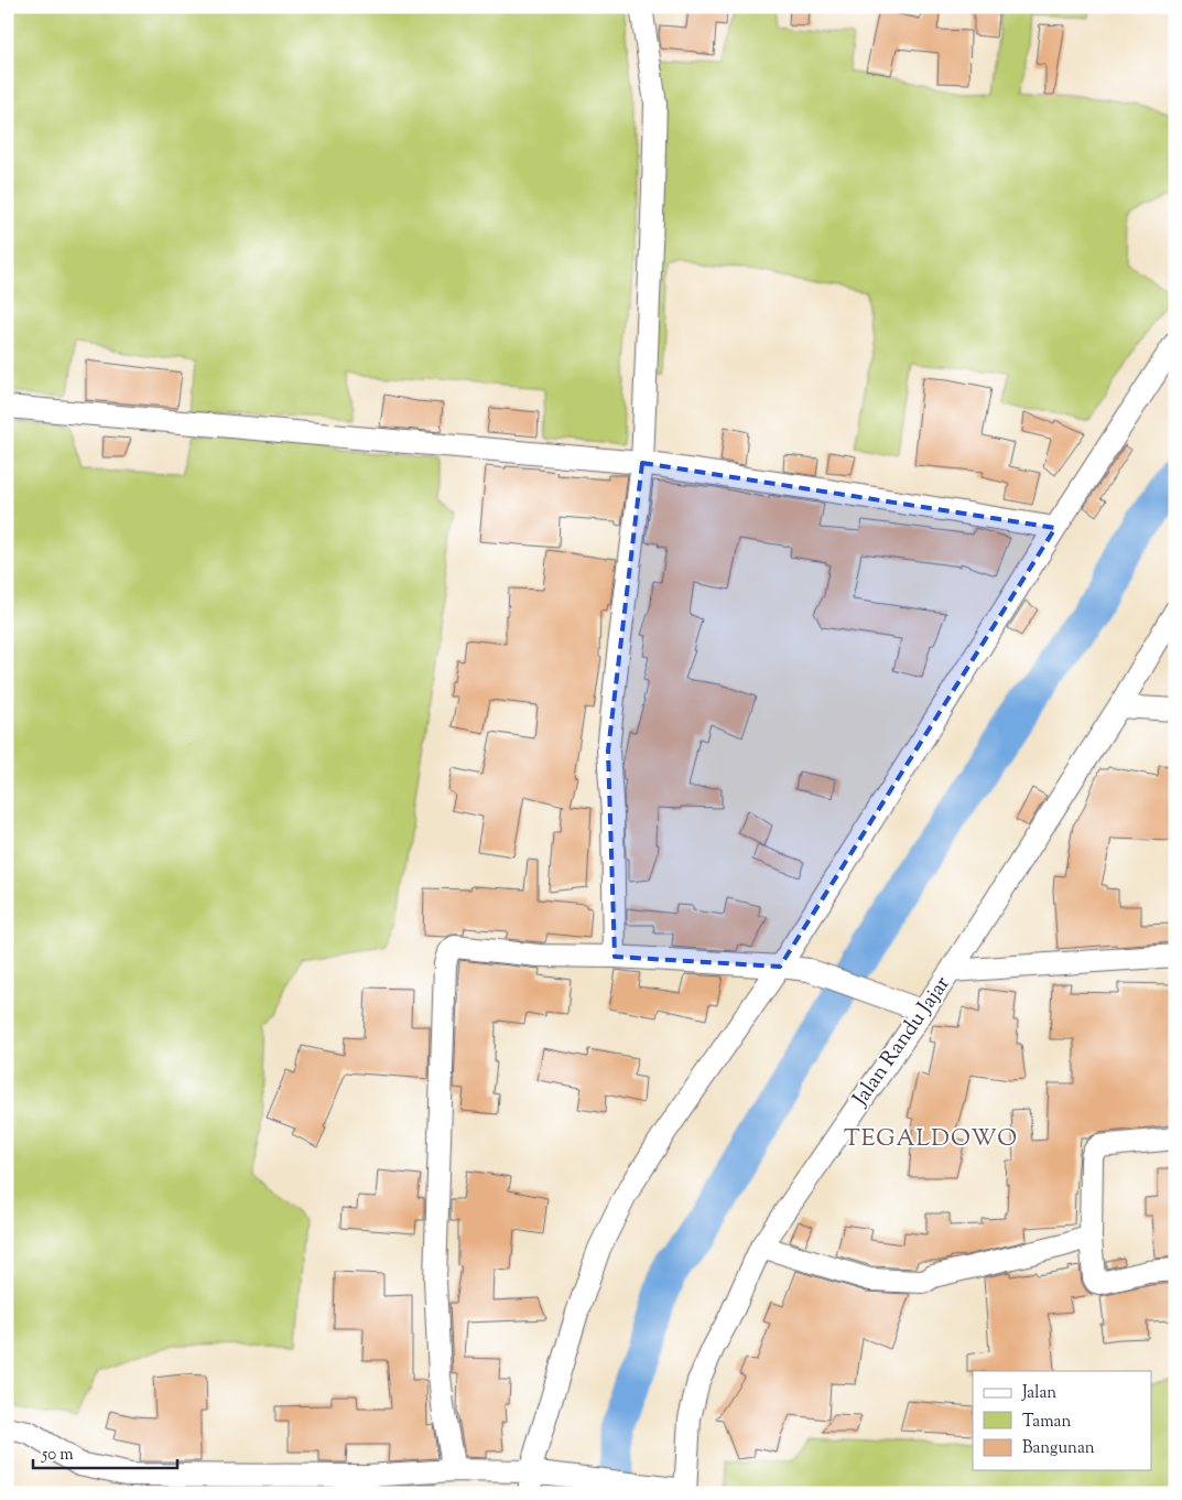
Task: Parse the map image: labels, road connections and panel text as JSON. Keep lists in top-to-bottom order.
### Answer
{
  "streets": {
    "street": ["Jalan Randu Jajar"]
  },
  "districts": ["TEGALDOWO"],
  "legend": ["Jalan", "Taman", "Bangunan"],
  "scale_bar": "50 m"
}
